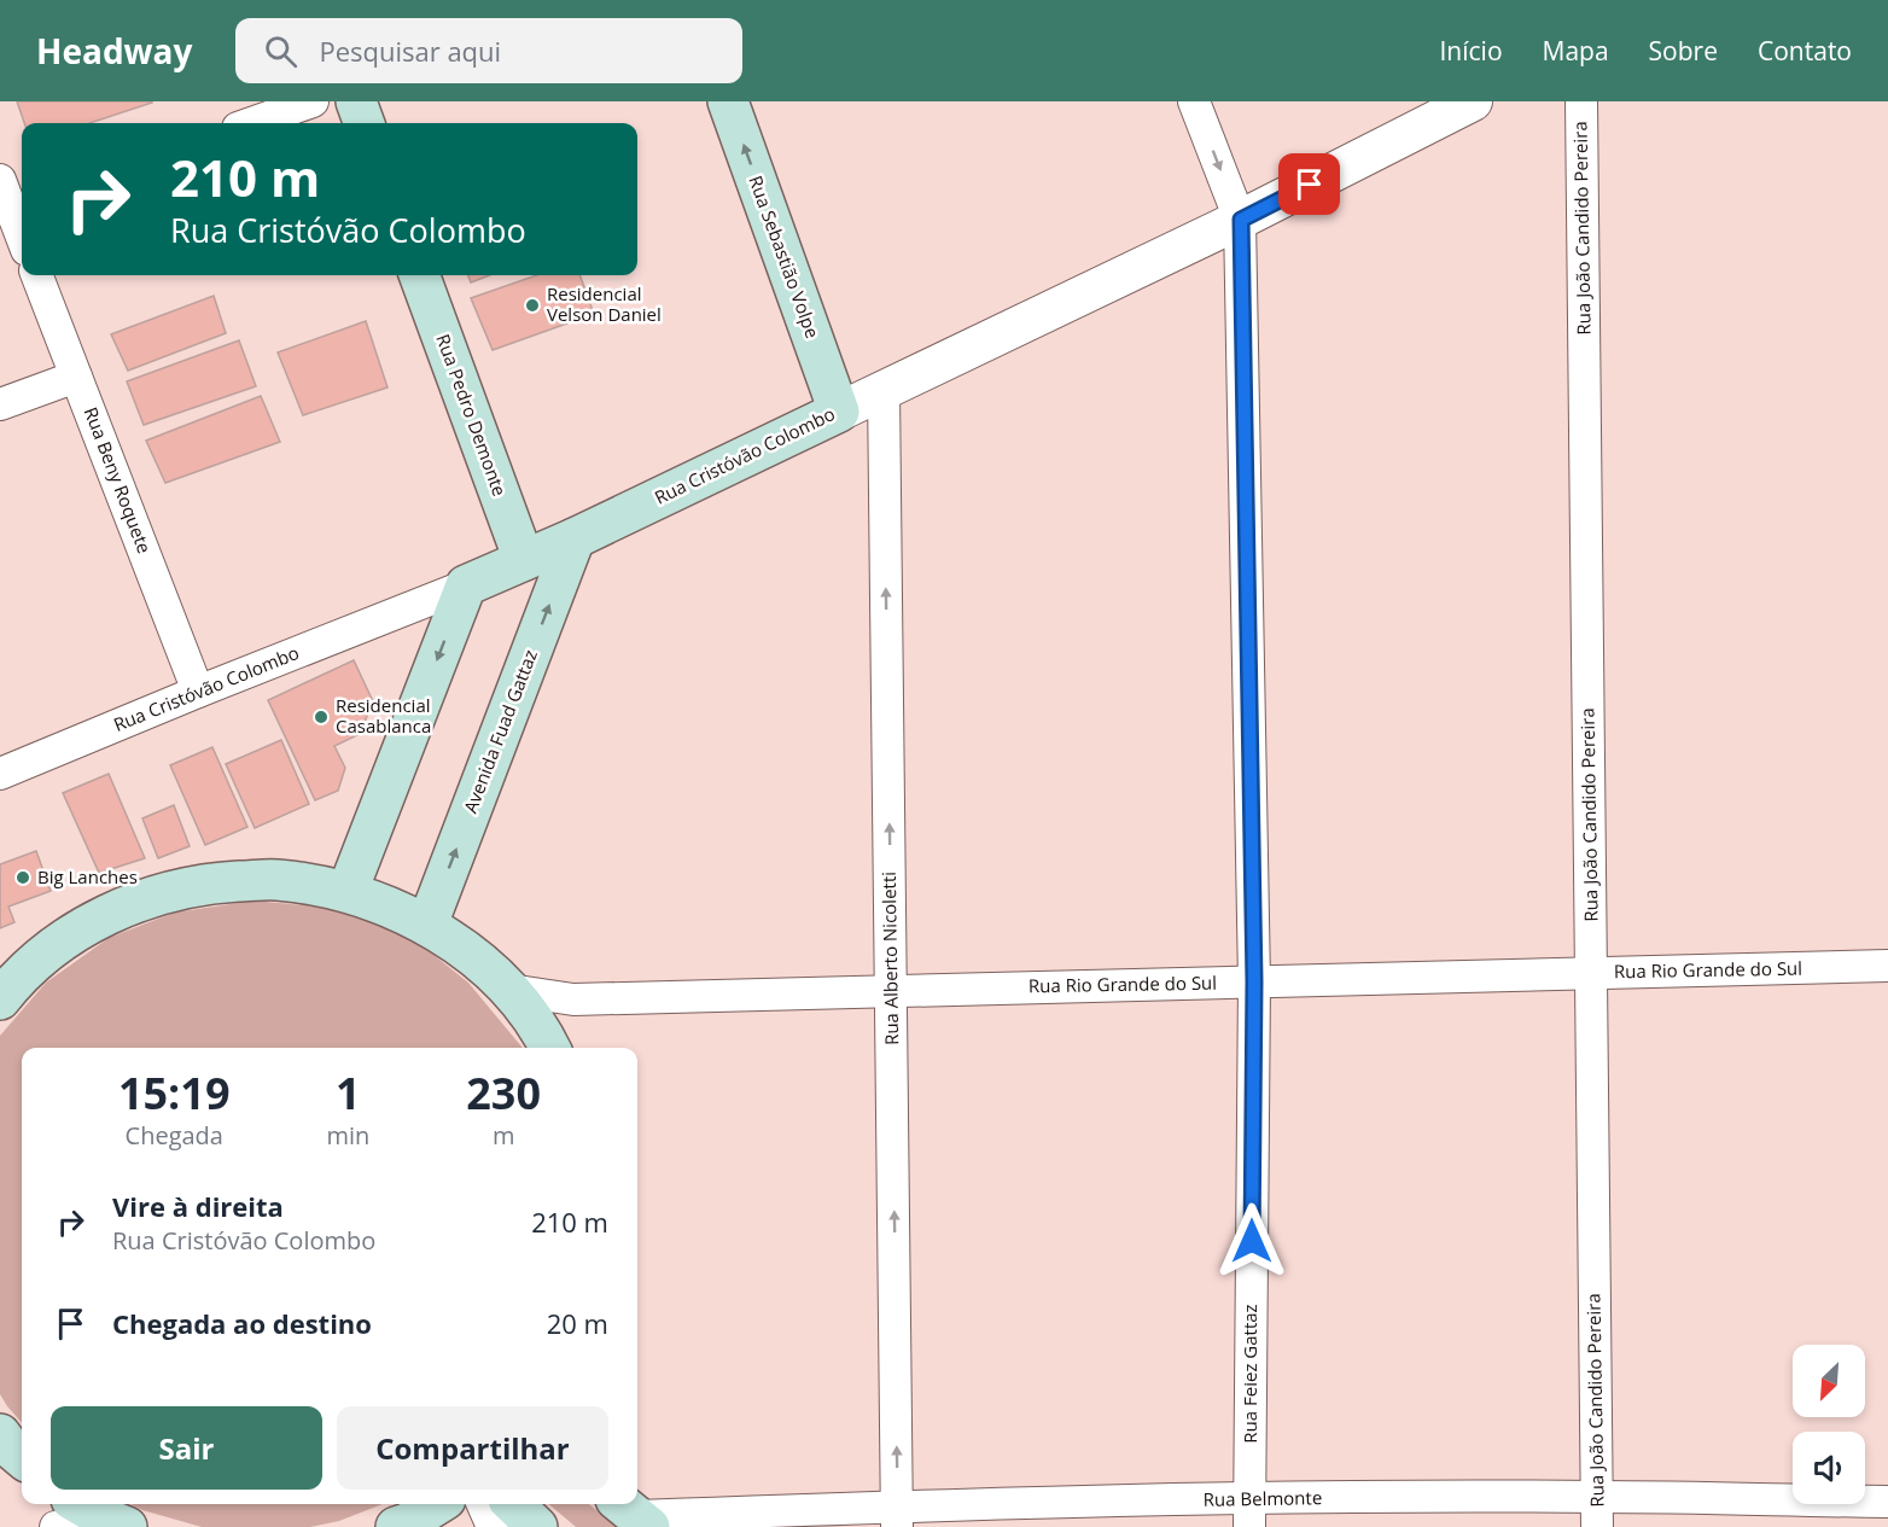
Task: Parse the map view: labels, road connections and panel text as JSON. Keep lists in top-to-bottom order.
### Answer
{
  "streets": {
    "main road": [
      "Rua Sebastião Volpe",
      "Rua Pedro Demonte",
      "Rua Cristóvão Colombo",
      "Avenida Fuad Gattaz"
    ],
    "street": [
      "Rua João Candido Pereira",
      "Rua Beny Roquete",
      "Rua Alberto Nicoletti",
      "Rua Rio Grande do Sul",
      "Rua Feiez Gattaz",
      "Rua Belmonte"
    ]
  },
  "crossings": [
    ["Rua João Candido Pereira", "Rua Rio Grande do Sul"],
    ["Rua João Candido Pereira", "Rua Belmonte"],
    ["Rua Sebastião Volpe", "Rua Cristóvão Colombo"],
    ["Rua Pedro Demonte", "Rua Cristóvão Colombo"],
    ["Rua Cristóvão Colombo", "Rua Beny Roquete"],
    ["Rua Cristóvão Colombo", "Avenida Fuad Gattaz"],
    ["Rua Cristóvão Colombo", "Rua Alberto Nicoletti"],
    ["Rua Cristóvão Colombo", "Rua Feiez Gattaz"],
    ["Rua Alberto Nicoletti", "Rua Rio Grande do Sul"],
    ["Rua Alberto Nicoletti", "Rua Belmonte"],
    ["Rua Rio Grande do Sul", "Rua Feiez Gattaz"],
    ["Rua Feiez Gattaz", "Rua Belmonte"]
  ],
  "one_way": ["Rua Sebastião Volpe", "Rua Alberto Nicoletti"],
  "places": ["Residencial Velson Daniel", "Residencial Casablanca", "Big Lanches"],
  "north": "bottom left",
  "page": {
    "header": "Headway",
    "search": "Pesquisar aqui",
    "nav": [
      "Início",
      "Mapa",
      "Sobre",
      "Contato"
    ],
    "turn": ["210 m", "Rua Cristóvão Colombo"],
    "eta": [
      "15:19",
      "Chegada",
      "1",
      "min",
      "230",
      "m"
    ],
    "list": [
      {
        "name": "Vire à direita",
        "note": "Rua Cristóvão Colombo",
        "value": "210 m"
      },
      {
        "name": "Chegada ao destino",
        "value": "20 m"
      }
    ],
    "buttons": ["Sair", "Compartilhar"]
  }
}
